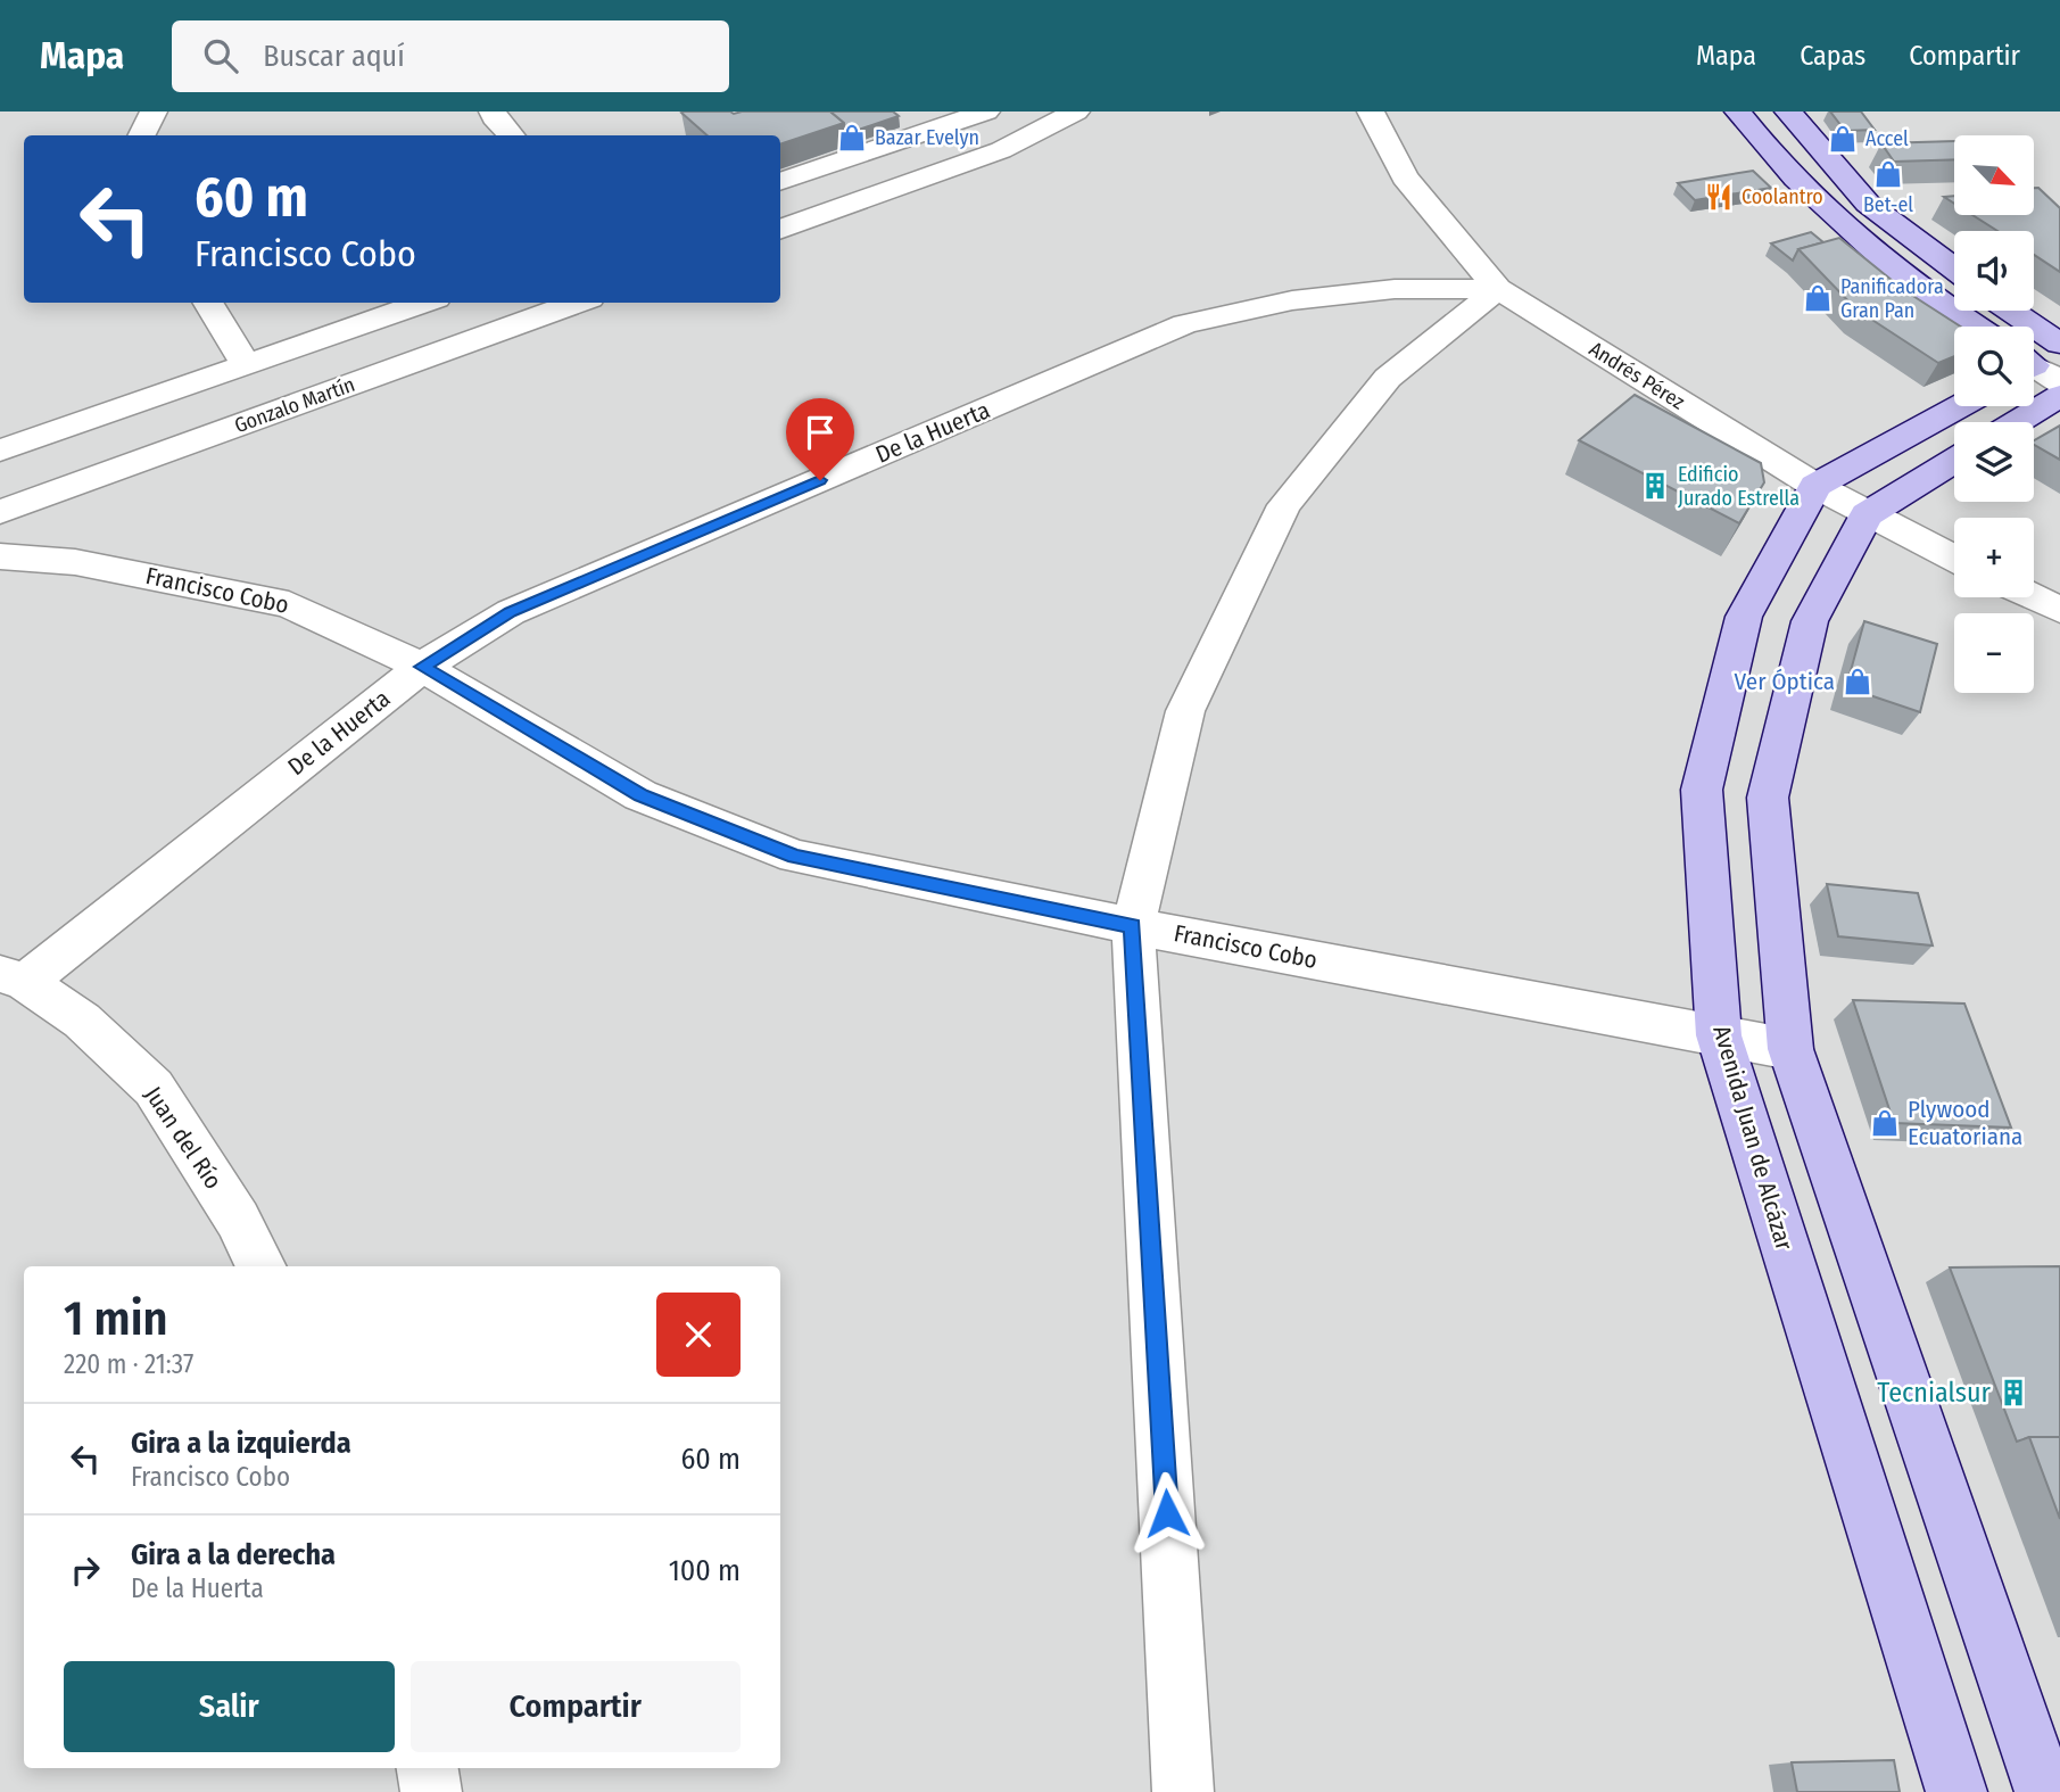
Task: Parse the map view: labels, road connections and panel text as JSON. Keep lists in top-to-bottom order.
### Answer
{
  "streets": {
    "street": [
      "Andrés Pérez",
      "Gonzalo Martín",
      "De la Huerta",
      "Francisco Cobo",
      "Juan del Río",
      "Avenida Juan de Alcázar"
    ]
  },
  "crossings": [
    ["Andrés Pérez", "De la Huerta"],
    ["Andrés Pérez", "Avenida Juan de Alcázar"],
    ["De la Huerta", "Francisco Cobo"],
    ["De la Huerta", "Juan del Río"],
    ["Francisco Cobo", "Avenida Juan de Alcázar"]
  ],
  "places": {
    "shop": [
      "Bazar Evelyn",
      "Accel",
      "Bet-el",
      "Panificadora Gran Pan",
      "Ver Óptica",
      "Plywood Ecuatoriana"
    ],
    "restaurant": ["Coolantro"],
    "building": ["Edificio Jurado Estrella", "Tecnialsur"]
  },
  "north": "bottom right",
  "page": {
    "header": "Mapa",
    "search": "Buscar aquí",
    "nav": ["Mapa", "Capas", "Compartir"],
    "map_buttons": ["+", "−"],
    "turn": ["60 m", "Francisco Cobo"],
    "heading": ["1 min", "220 m · 21:37"],
    "list": [
      {
        "name": "Gira a la izquierda",
        "note": "Francisco Cobo",
        "value": "60 m"
      },
      {
        "name": "Gira a la derecha",
        "note": "De la Huerta",
        "value": "100 m"
      }
    ],
    "buttons": ["Salir", "Compartir"]
  }
}
